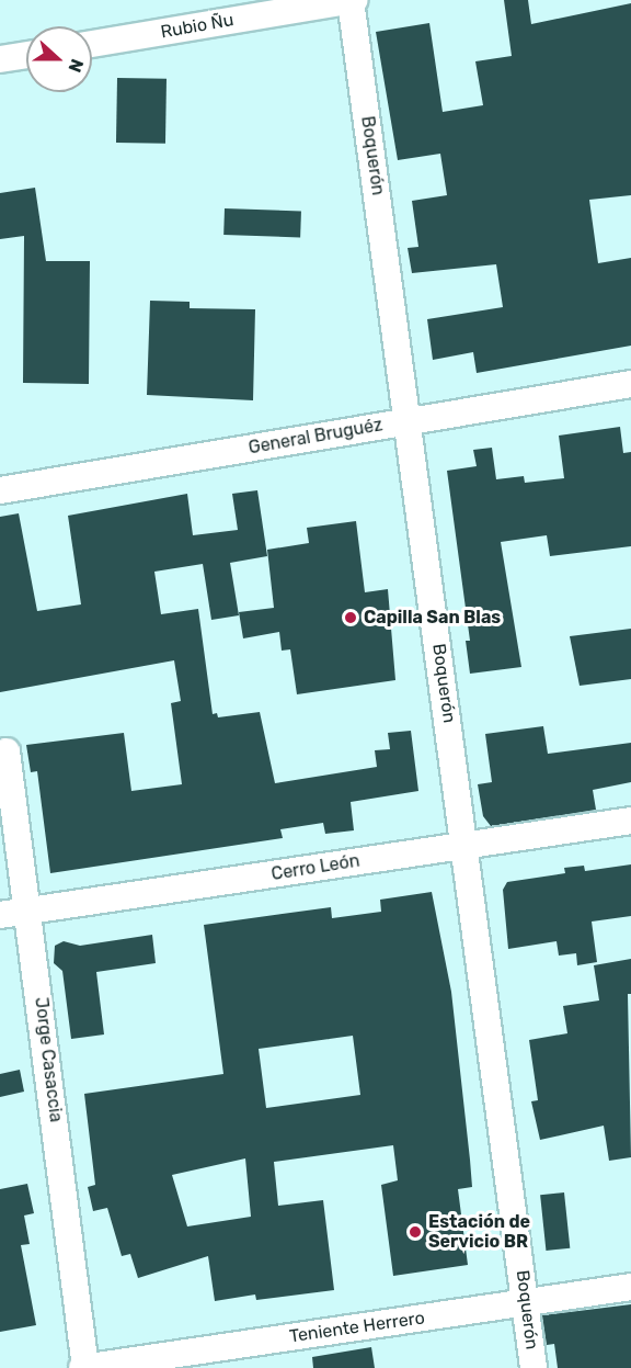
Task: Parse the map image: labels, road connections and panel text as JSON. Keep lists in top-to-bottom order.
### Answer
{
  "streets": {
    "street": [
      "Rubio Ñu",
      "Boquerón",
      "General Bruguéz",
      "Cerro León",
      "Jorge Casaccia",
      "Teniente Herrero"
    ]
  },
  "crossings": [
    ["Rubio Ñu", "Boquerón"],
    ["Boquerón", "General Bruguéz"],
    ["Boquerón", "Cerro León"],
    ["Boquerón", "Teniente Herrero"],
    ["Cerro León", "Jorge Casaccia"],
    ["Jorge Casaccia", "Teniente Herrero"]
  ],
  "places": ["Capilla San Blas", "Estación de Servicio BR"],
  "north": "right"
}
